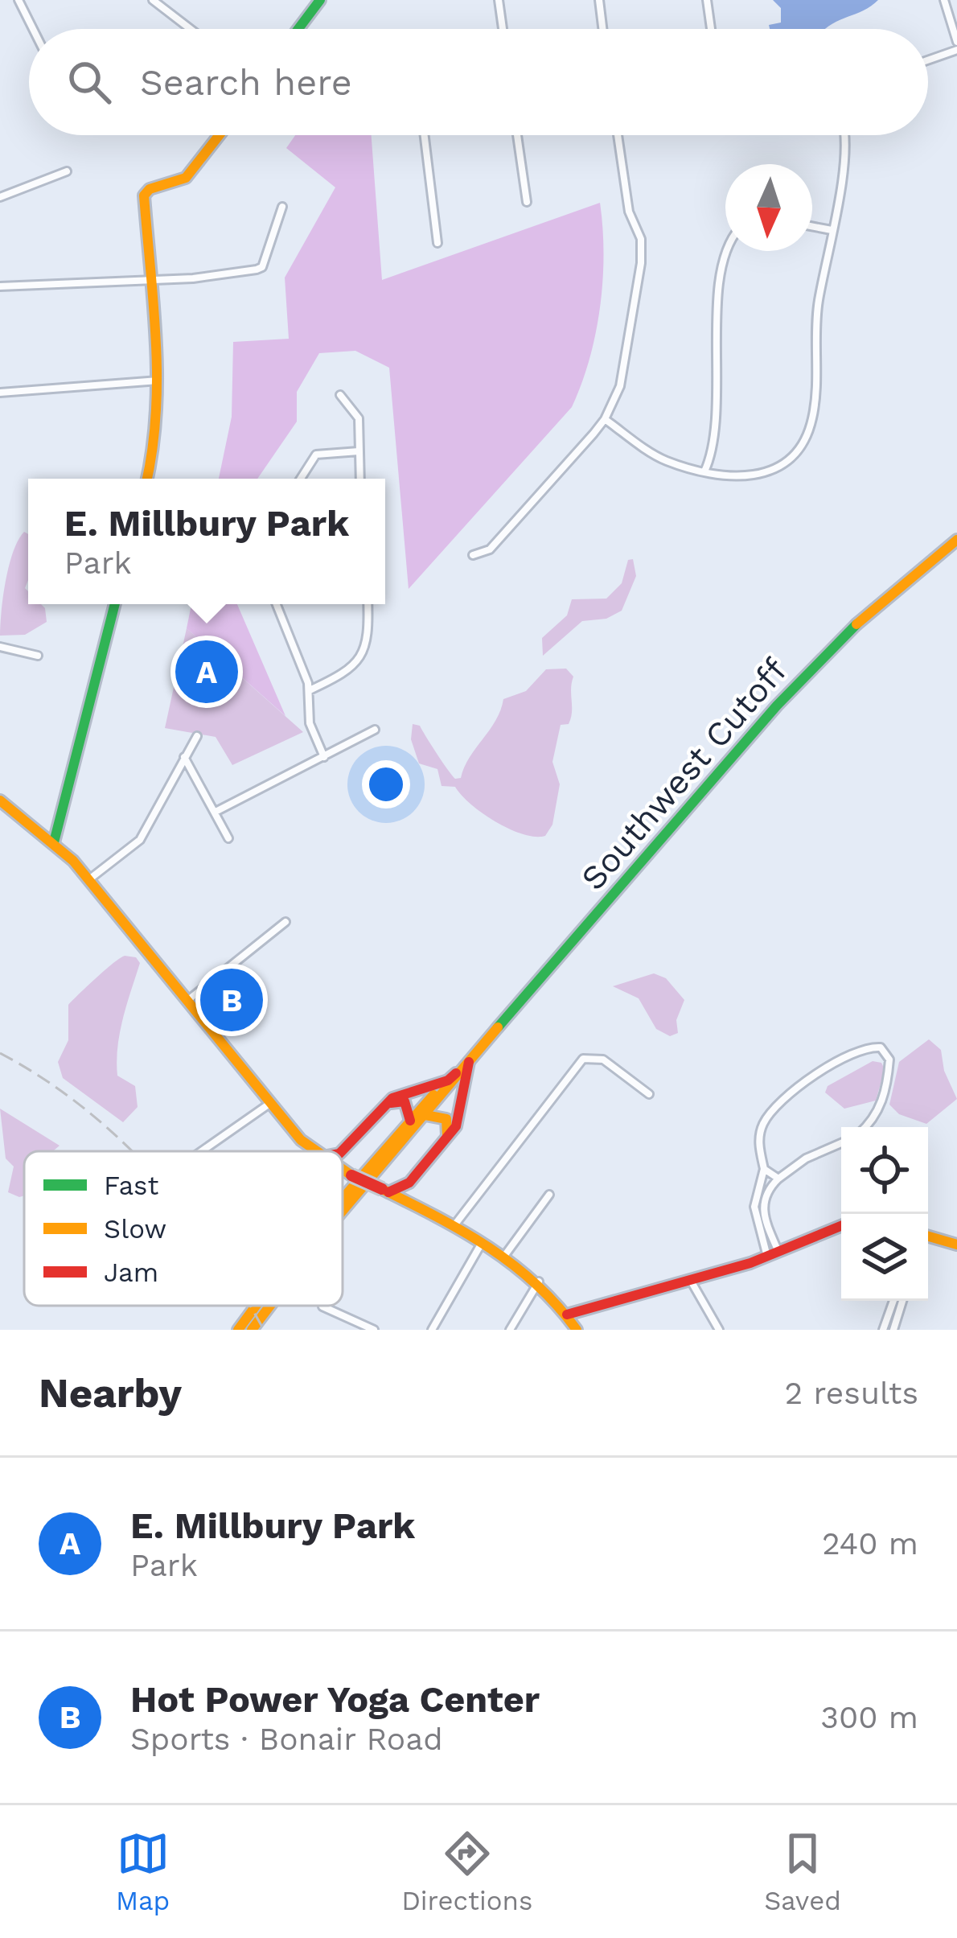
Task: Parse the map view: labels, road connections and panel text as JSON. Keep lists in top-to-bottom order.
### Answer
{
  "streets": {
    "main road": ["Southwest Cutoff"]
  },
  "legend": ["Fast", "Slow", "Jam"],
  "north": "bottom",
  "page": {
    "search": "Search here",
    "popup": ["E. Millbury Park", "Park"],
    "pins": ["A", "B"],
    "heading": ["Nearby", "2 results"],
    "list": [
      {
        "mark": "A",
        "name": "E. Millbury Park",
        "note": "Park",
        "value": "240 m"
      },
      {
        "mark": "B",
        "name": "Hot Power Yoga Center",
        "note": "Sports · Bonair Road",
        "value": "300 m"
      }
    ],
    "nav": ["Map", "Directions", "Saved"]
  }
}
